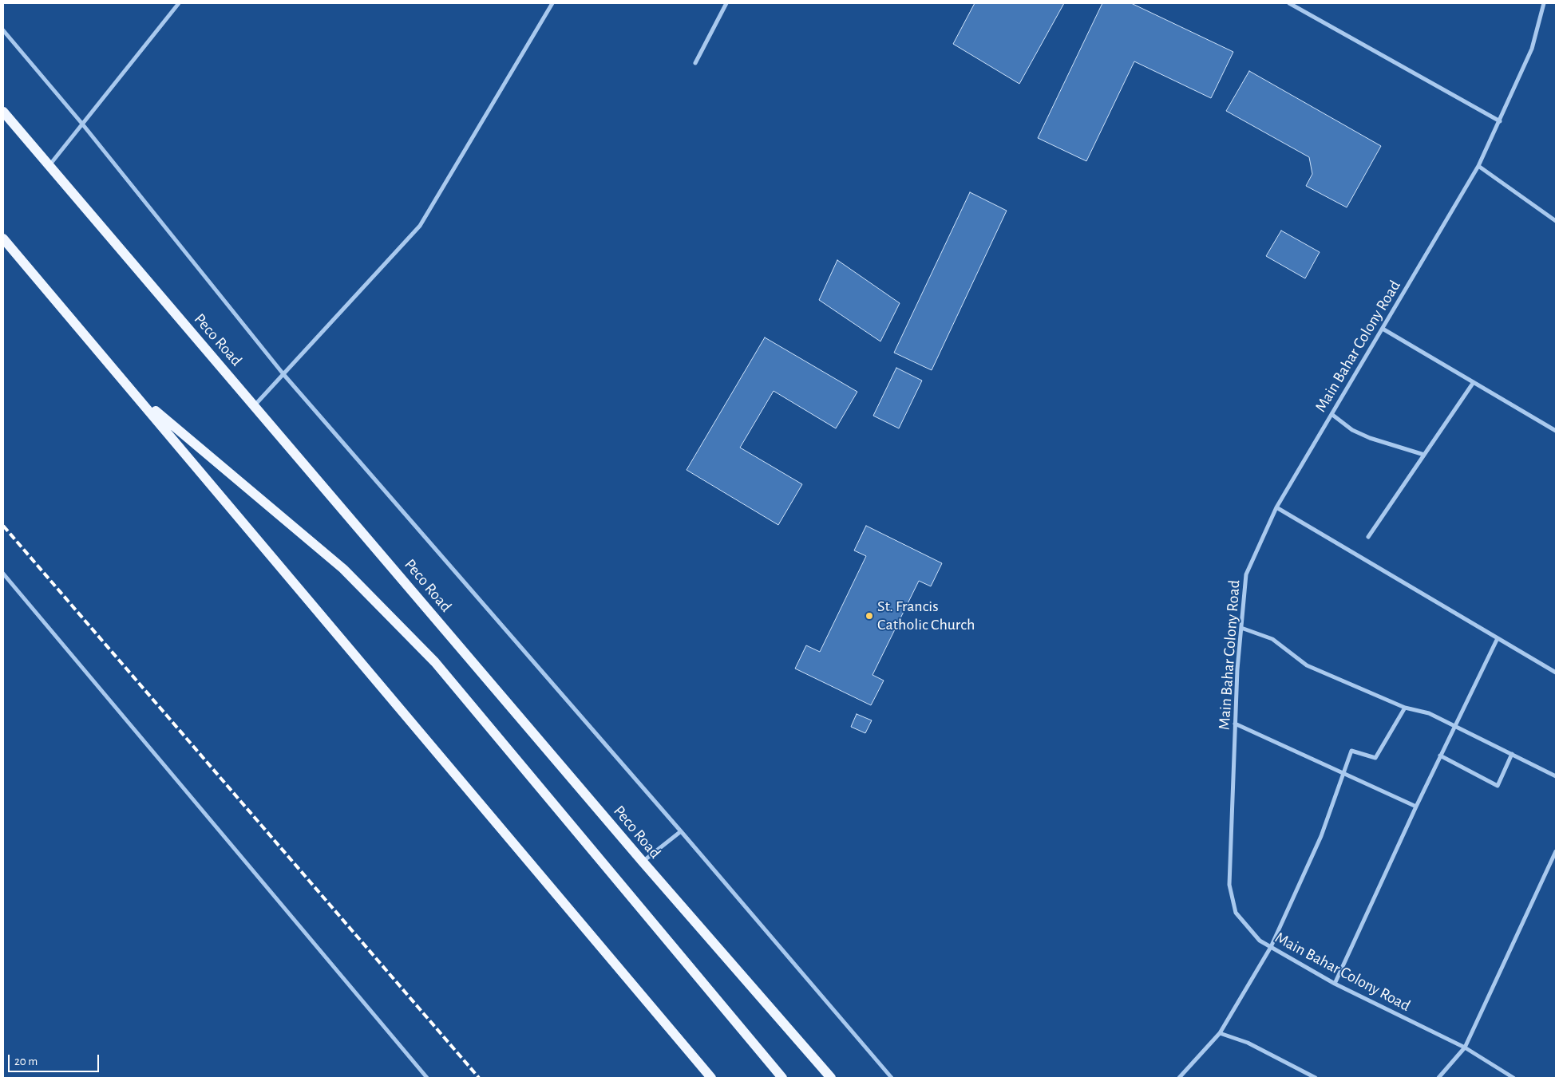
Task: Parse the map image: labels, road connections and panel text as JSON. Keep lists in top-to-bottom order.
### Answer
{
  "streets": {
    "main road": ["Peco Road"],
    "street": ["Main Bahar Colony Road"]
  },
  "places": ["St. Francis Catholic Church"],
  "scale_bar": "20 m"
}
